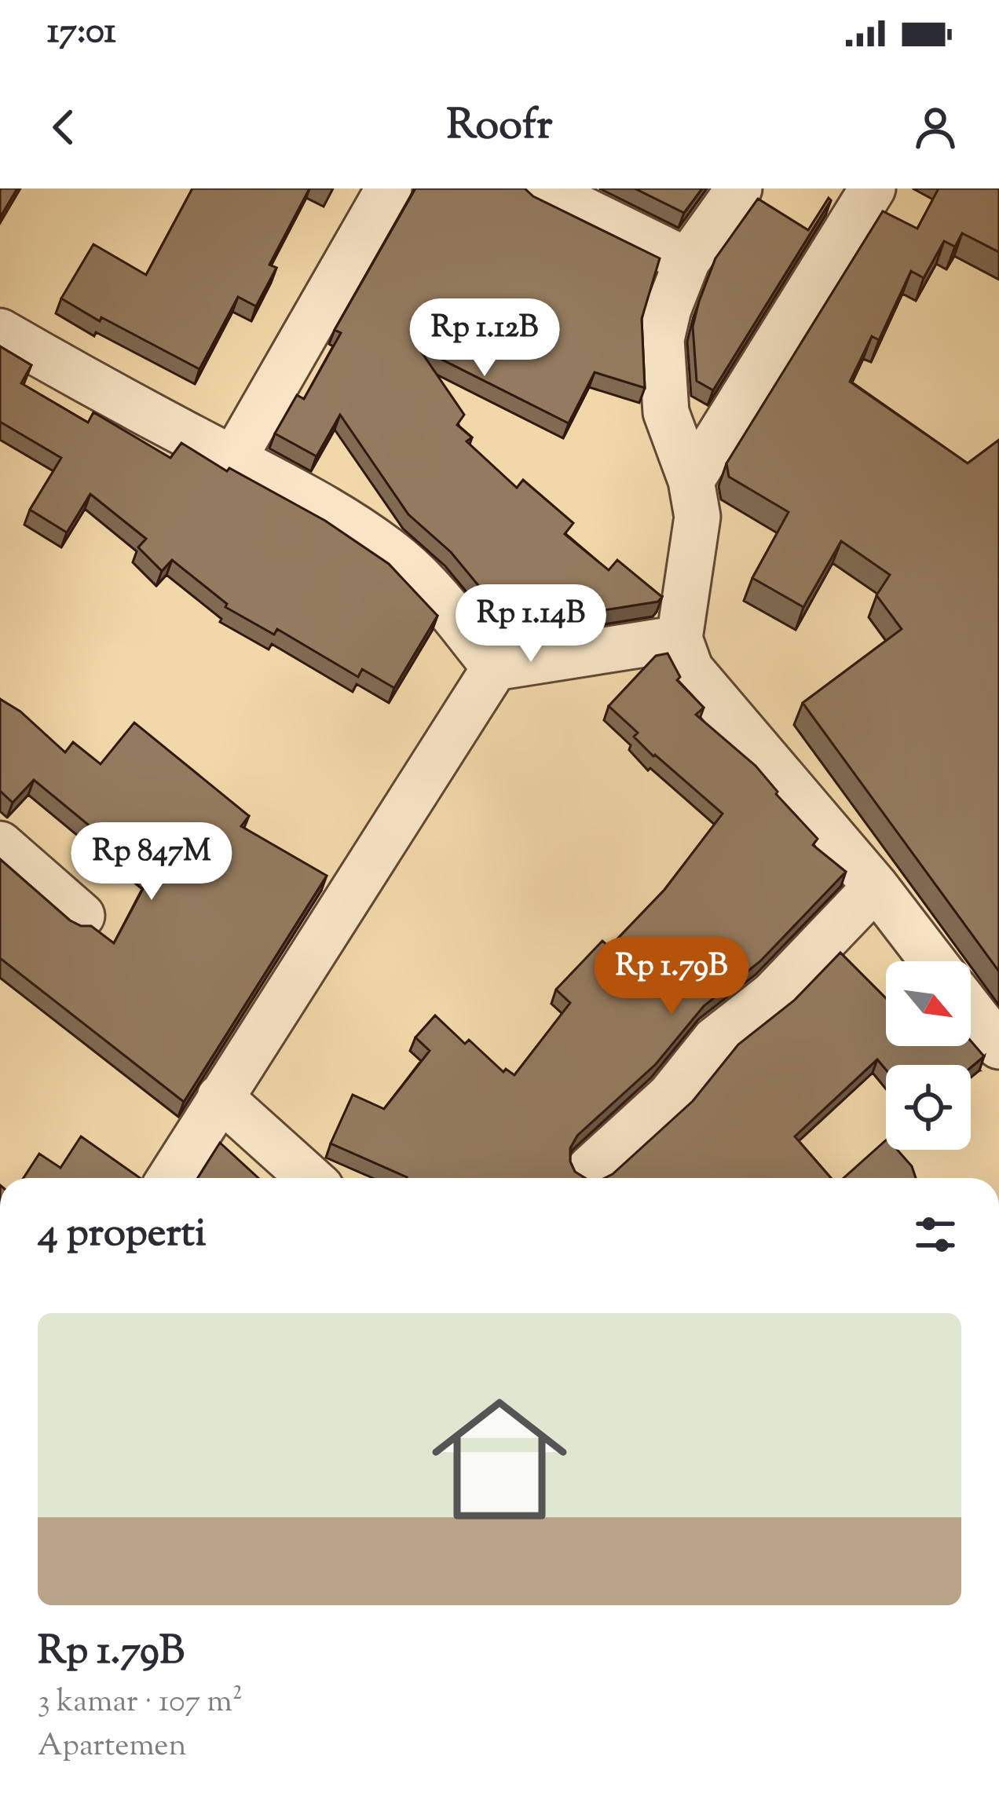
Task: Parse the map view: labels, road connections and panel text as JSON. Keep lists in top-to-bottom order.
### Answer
{
  "north": "bottom right",
  "page": {
    "status": "17:01",
    "header": "Roofr",
    "price": [
      "Rp 1.12B",
      "Rp 1.14B",
      "Rp 847M",
      "Rp 1.79B"
    ],
    "heading": "4 properti",
    "list": [
      {
        "name": "Rp 1.79B",
        "note": "3 kamar · 107 m² · Apartemen"
      }
    ]
  }
}
